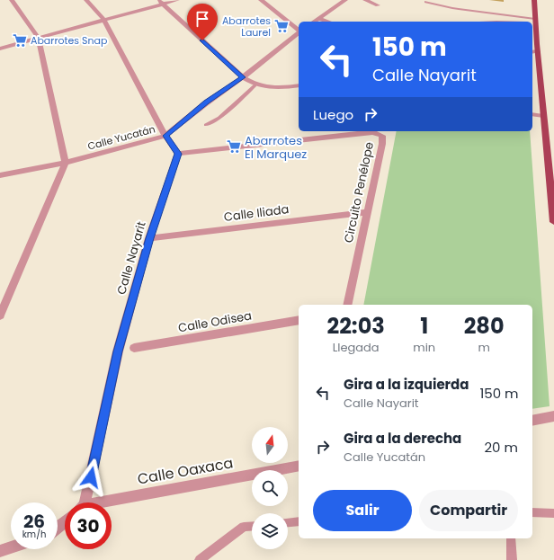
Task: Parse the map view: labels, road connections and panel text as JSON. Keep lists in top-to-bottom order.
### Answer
{
  "streets": {
    "street": [
      "Calle Yucatán",
      "Circuito Penélope",
      "Calle Iliada",
      "Calle Nayarit",
      "Calle Odisea",
      "Calle Oaxaca"
    ]
  },
  "crossings": [
    ["Circuito Penélope", "Calle Iliada"],
    ["Circuito Penélope", "Calle Nayarit"],
    ["Calle Iliada", "Calle Nayarit"]
  ],
  "places": {
    "supermarket": ["Abarrotes Laurel", "Abarrotes Snap", "Abarrotes El Marquez"]
  },
  "north": "top",
  "page": {
    "turn": ["150 m", "Calle Nayarit"],
    "then": "Luego",
    "eta": [
      "22:03",
      "Llegada",
      "1",
      "min",
      "280",
      "m"
    ],
    "list": [
      {
        "name": "Gira a la izquierda",
        "note": "Calle Nayarit",
        "value": "150 m"
      },
      {
        "name": "Gira a la derecha",
        "note": "Calle Yucatán",
        "value": "20 m"
      }
    ],
    "buttons": ["Salir", "Compartir"],
    "speed": "26 km/h",
    "limit": "30"
  }
}
